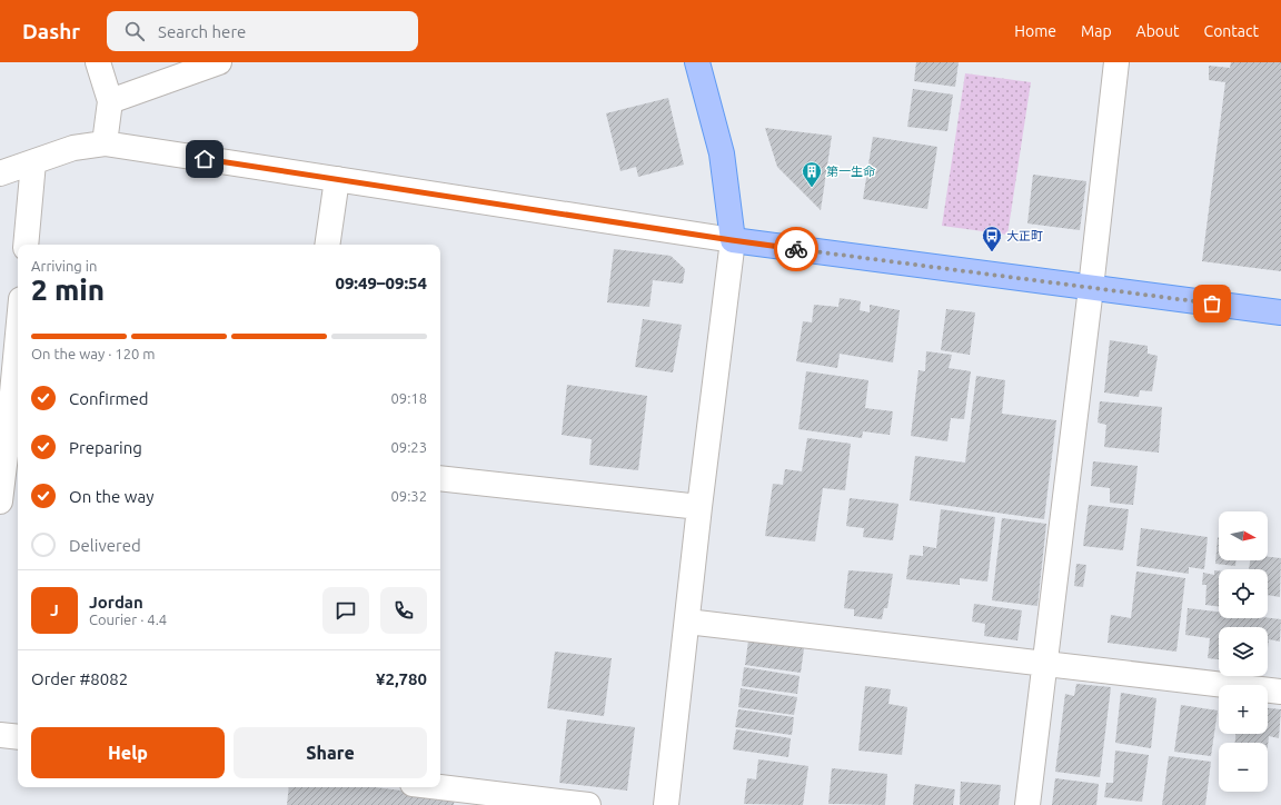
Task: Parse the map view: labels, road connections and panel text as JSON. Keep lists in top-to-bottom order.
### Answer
{
  "places": {
    "building": ["第一生命"],
    "bus stop": ["大正町"]
  },
  "north": "right",
  "page": {
    "header": "Dashr",
    "search": "Search here",
    "nav": [
      "Home",
      "Map",
      "About",
      "Contact"
    ],
    "heading": ["2 min", "Arriving in", "09:49–09:54"],
    "panel": [
      "Jordan",
      "Courier · 4.4",
      "Order #8082",
      "¥2,780"
    ],
    "bar": "On the way · 120 m",
    "list": [
      ["Confirmed", "09:18"],
      ["Preparing", "09:23"],
      ["On the way", "09:32"],
      "Delivered"
    ],
    "map_buttons": ["+", "−"],
    "round": "J",
    "buttons": ["Help", "Share"]
  }
}
